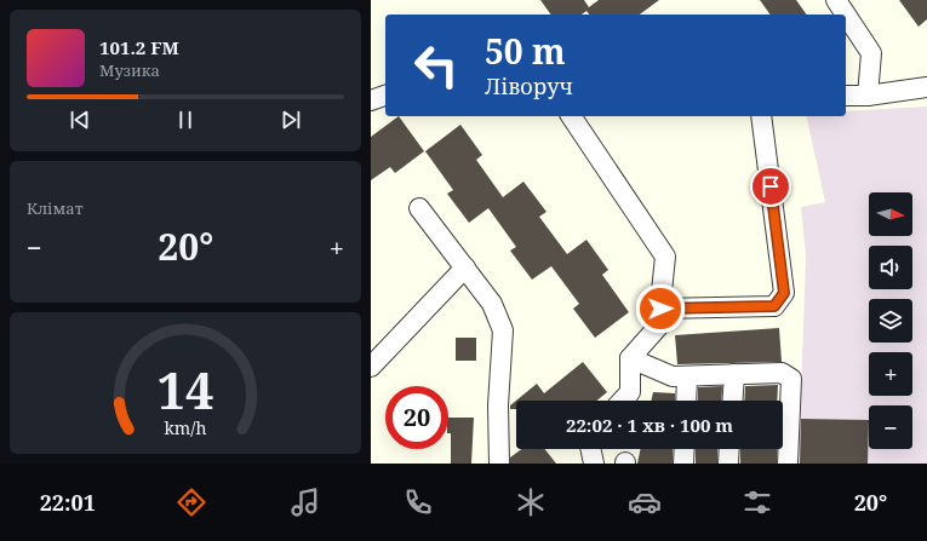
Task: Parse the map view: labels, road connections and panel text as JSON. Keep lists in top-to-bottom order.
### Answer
{
  "north": "right",
  "page": {
    "turn": ["50 m", "Ліворуч"],
    "song": ["101.2 FM", "Музика"],
    "tile": "Клімат",
    "map_buttons": ["+", "−"],
    "heat": ["−", "20°", "+"],
    "limit": "20",
    "trip": "22:02 · 1 хв · 100 m",
    "tabs": ["22:01", "20°"],
    "gauge": ["14", "km/h"]
  }
}
